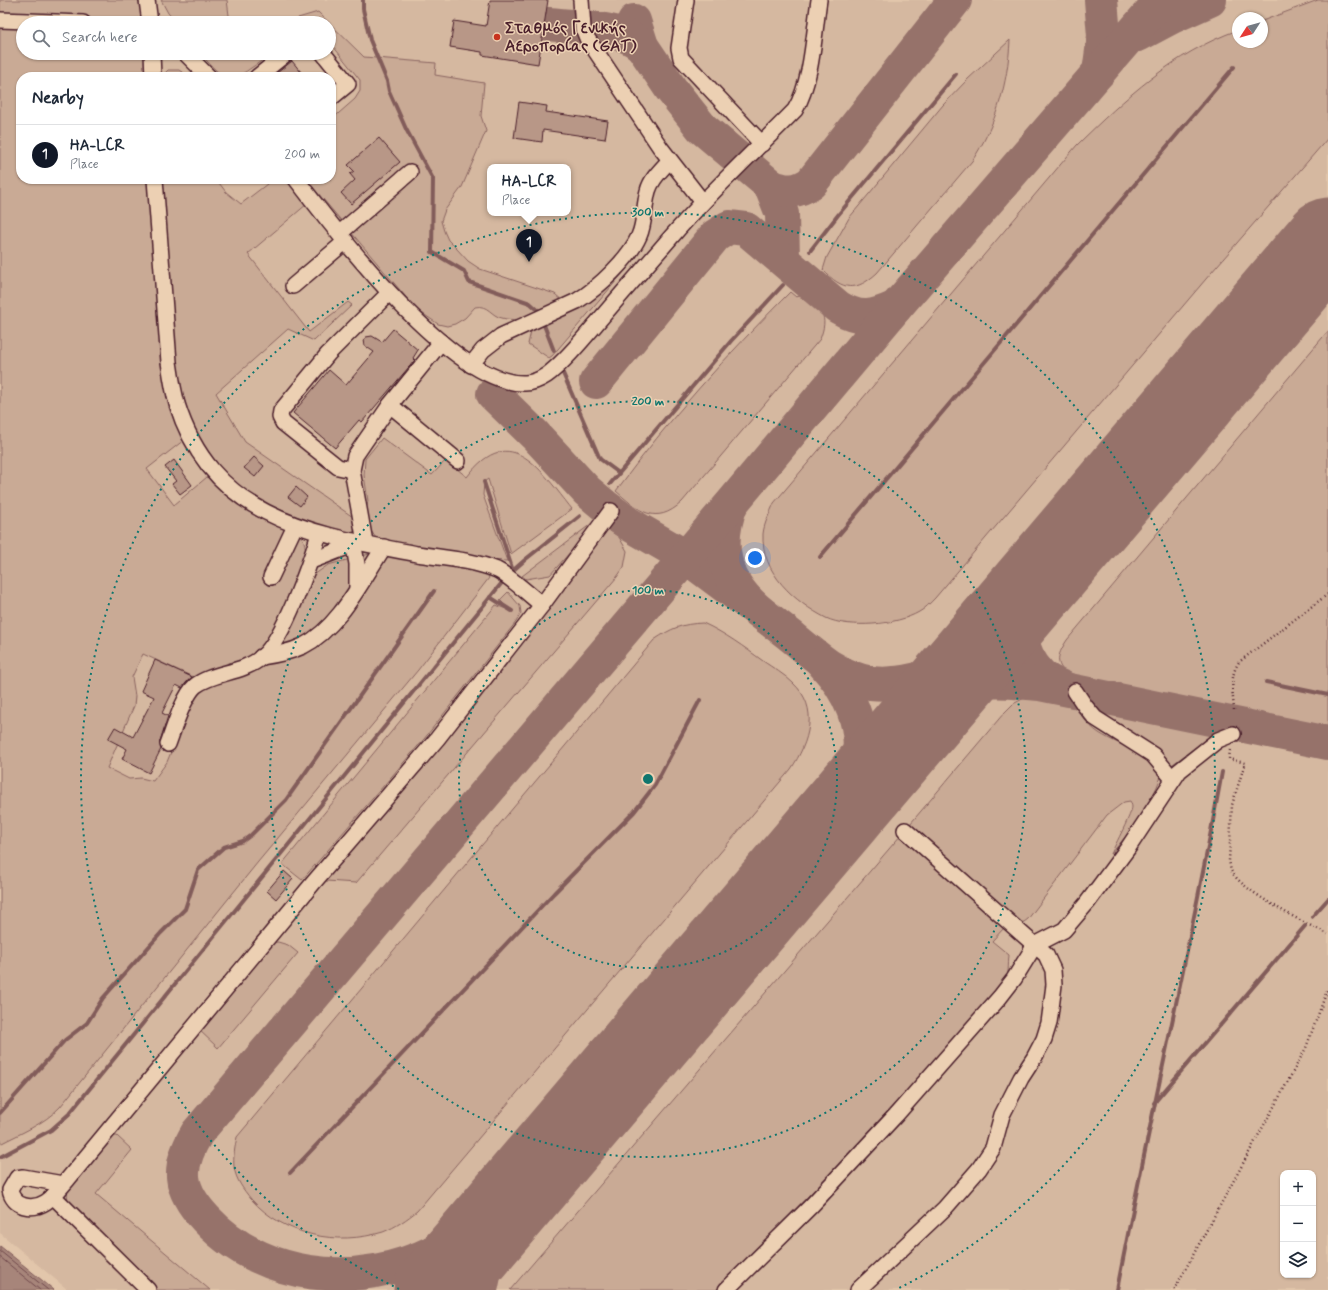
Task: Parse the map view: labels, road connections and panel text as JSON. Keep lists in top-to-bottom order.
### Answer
{
  "places": ["Σταθμός Γενικής Αεροπορίας (GAT)"],
  "north": "bottom left",
  "page": {
    "search": "Search here",
    "heading": "Nearby",
    "list": [
      {
        "mark": "1",
        "name": "HA-LCR",
        "note": "Place",
        "value": "200 m"
      }
    ],
    "popup": ["HA-LCR", "Place"],
    "pins": "1",
    "map_buttons": ["+", "−"]
  },
  "rings": ["300 m", "200 m", "100 m"]
}
